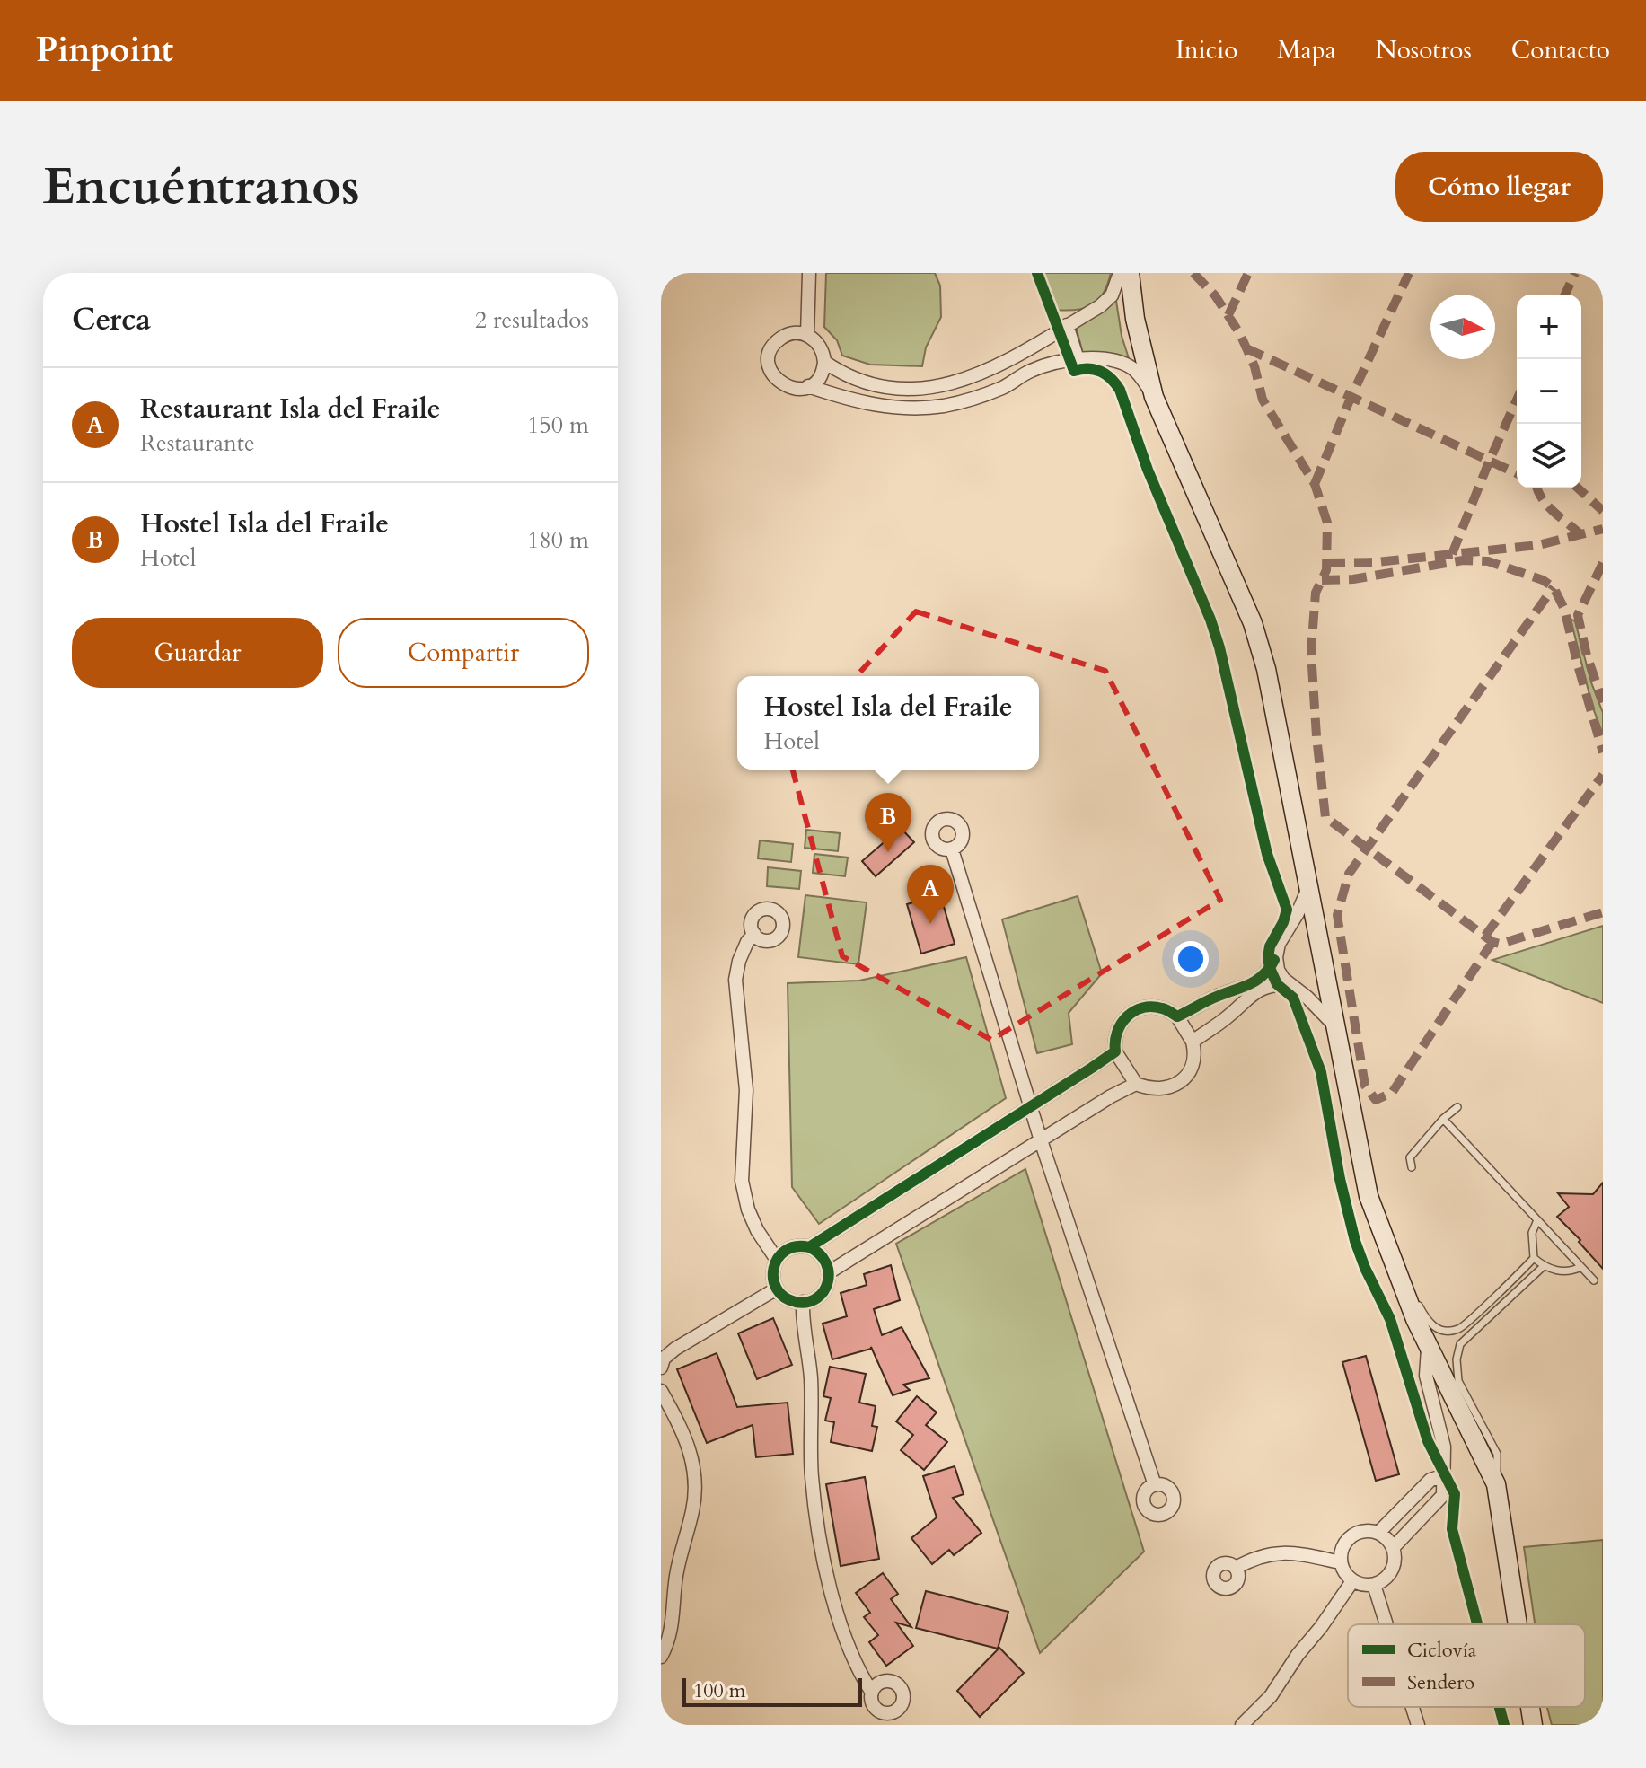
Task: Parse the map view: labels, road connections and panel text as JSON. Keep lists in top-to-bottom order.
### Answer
{
  "legend": ["Ciclovía", "Sendero"],
  "scale_bar": "100 m",
  "north": "right",
  "page": {
    "header": "Pinpoint",
    "nav": [
      "Inicio",
      "Mapa",
      "Nosotros",
      "Contacto"
    ],
    "buttons": [
      "Cómo llegar",
      ["Guardar", "Compartir"]
    ],
    "title": "Encuéntranos",
    "heading": ["Cerca", "2 resultados"],
    "map_buttons": ["+", "−"],
    "list": [
      {
        "mark": "A",
        "name": "Restaurant Isla del Fraile",
        "note": "Restaurante",
        "value": "150 m"
      },
      {
        "mark": "B",
        "name": "Hostel Isla del Fraile",
        "note": "Hotel",
        "value": "180 m"
      }
    ],
    "popup": ["Hostel Isla del Fraile", "Hotel"],
    "pins": ["B", "A"],
    "scale": "100 m"
  }
}
